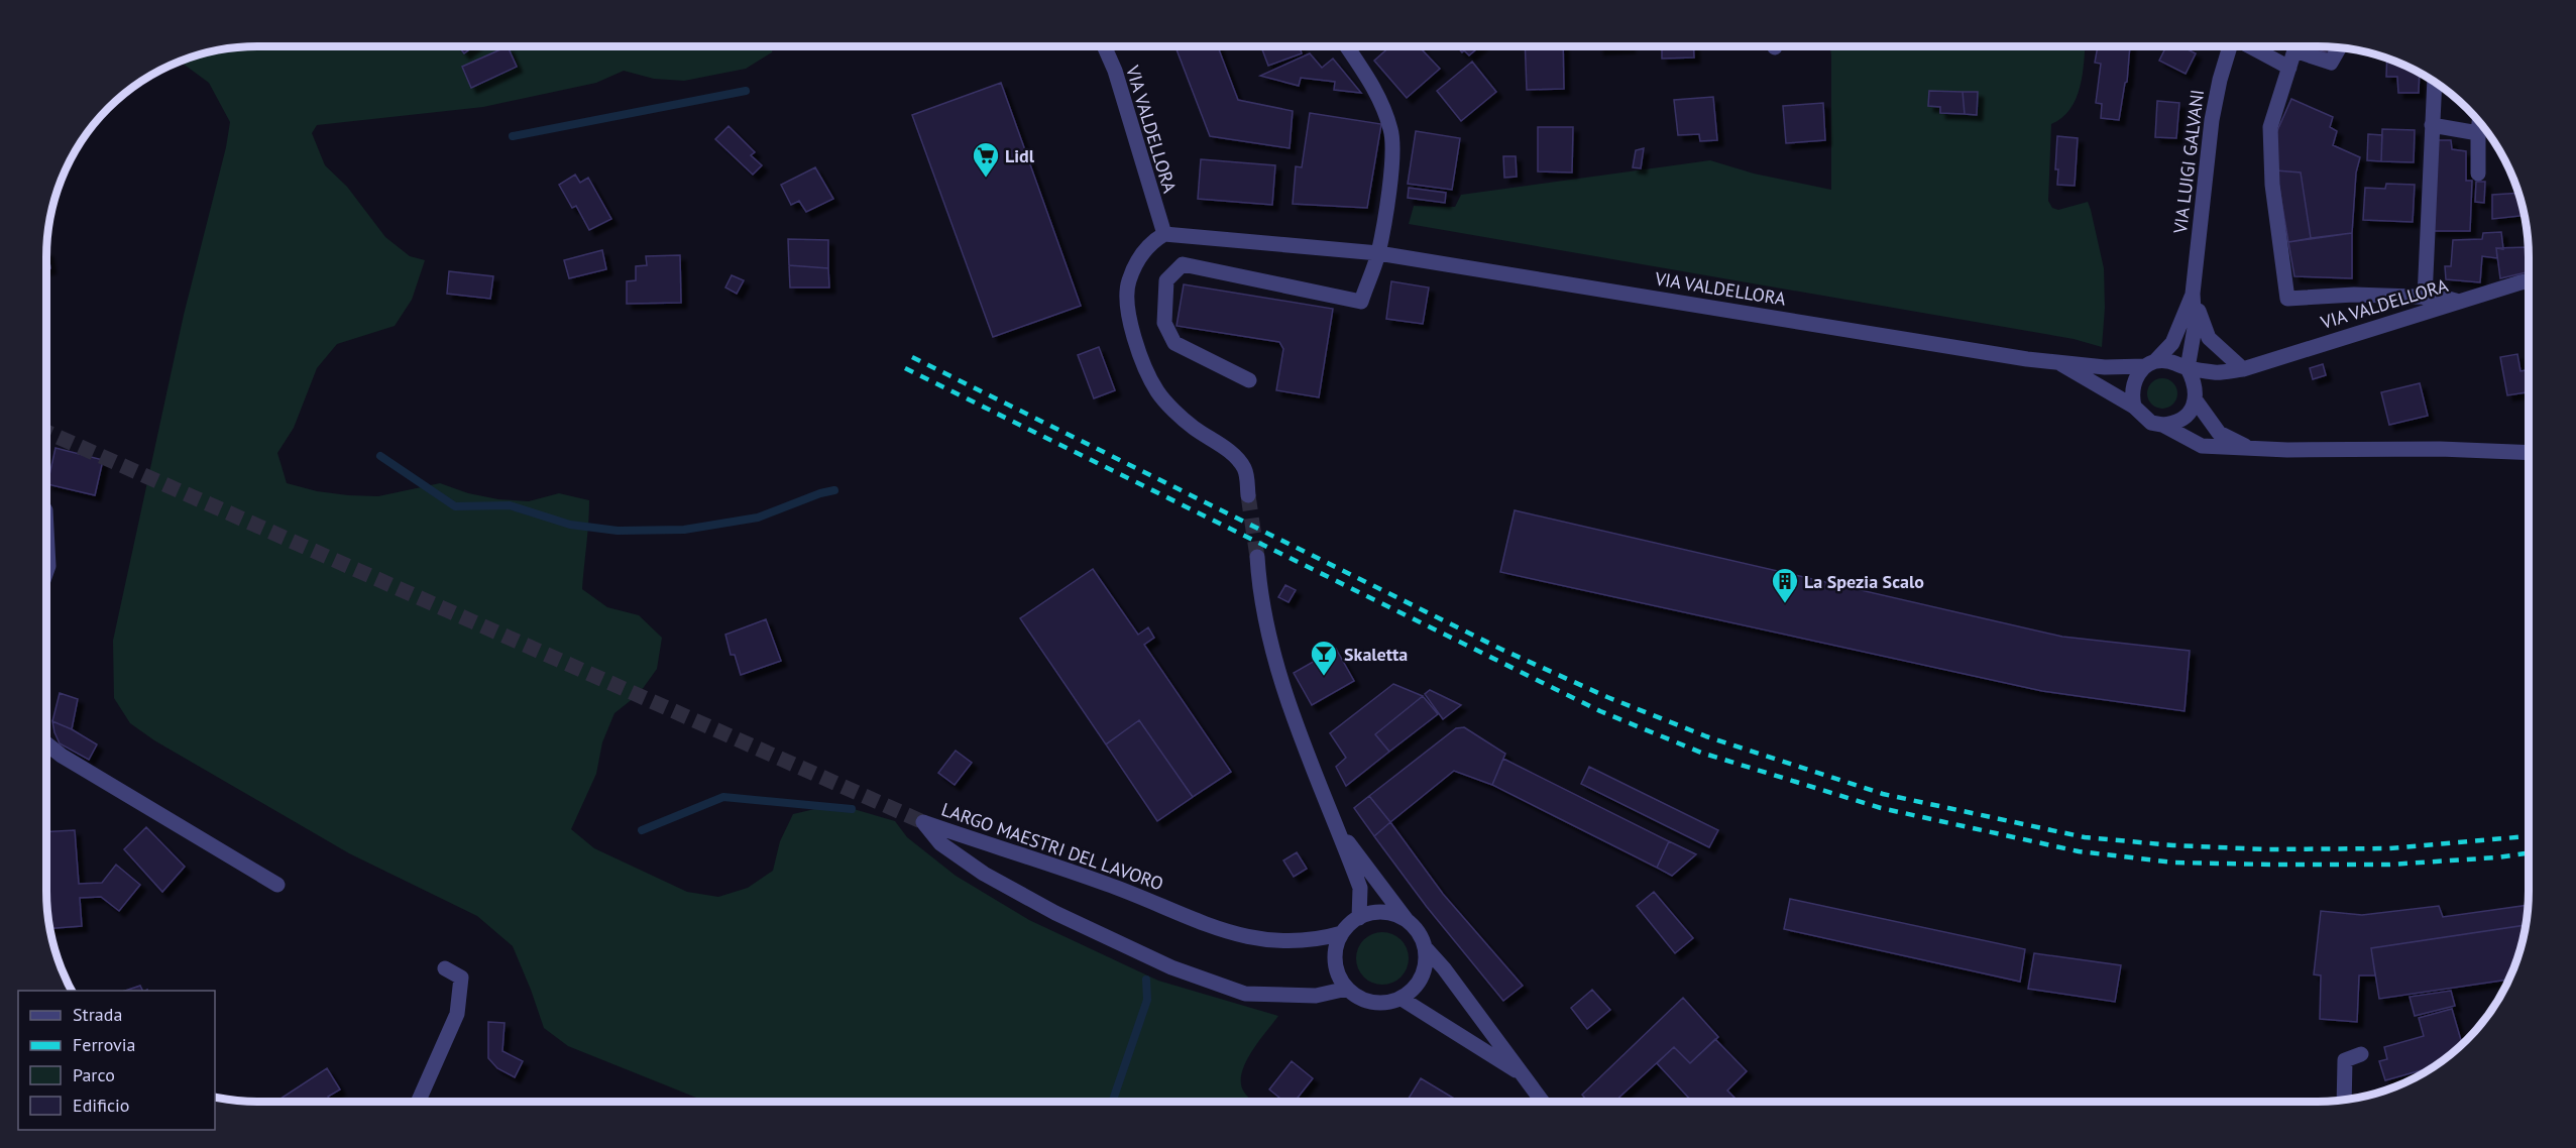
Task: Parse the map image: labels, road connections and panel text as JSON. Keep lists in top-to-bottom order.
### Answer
{
  "streets": {
    "street": ["VIA VALDELLORA", "VIA LUIGI GALVANI", "LARGO MAESTRI DEL LAVORO"]
  },
  "crossings": [
    ["VIA VALDELLORA", "VIA LUIGI GALVANI"]
  ],
  "places": {
    "supermarket": ["Lidl"],
    "building": ["La Spezia Scalo"],
    "bar": ["Skaletta"]
  },
  "legend": [
    "Strada",
    "Ferrovia",
    "Parco",
    "Edificio"
  ]
}
